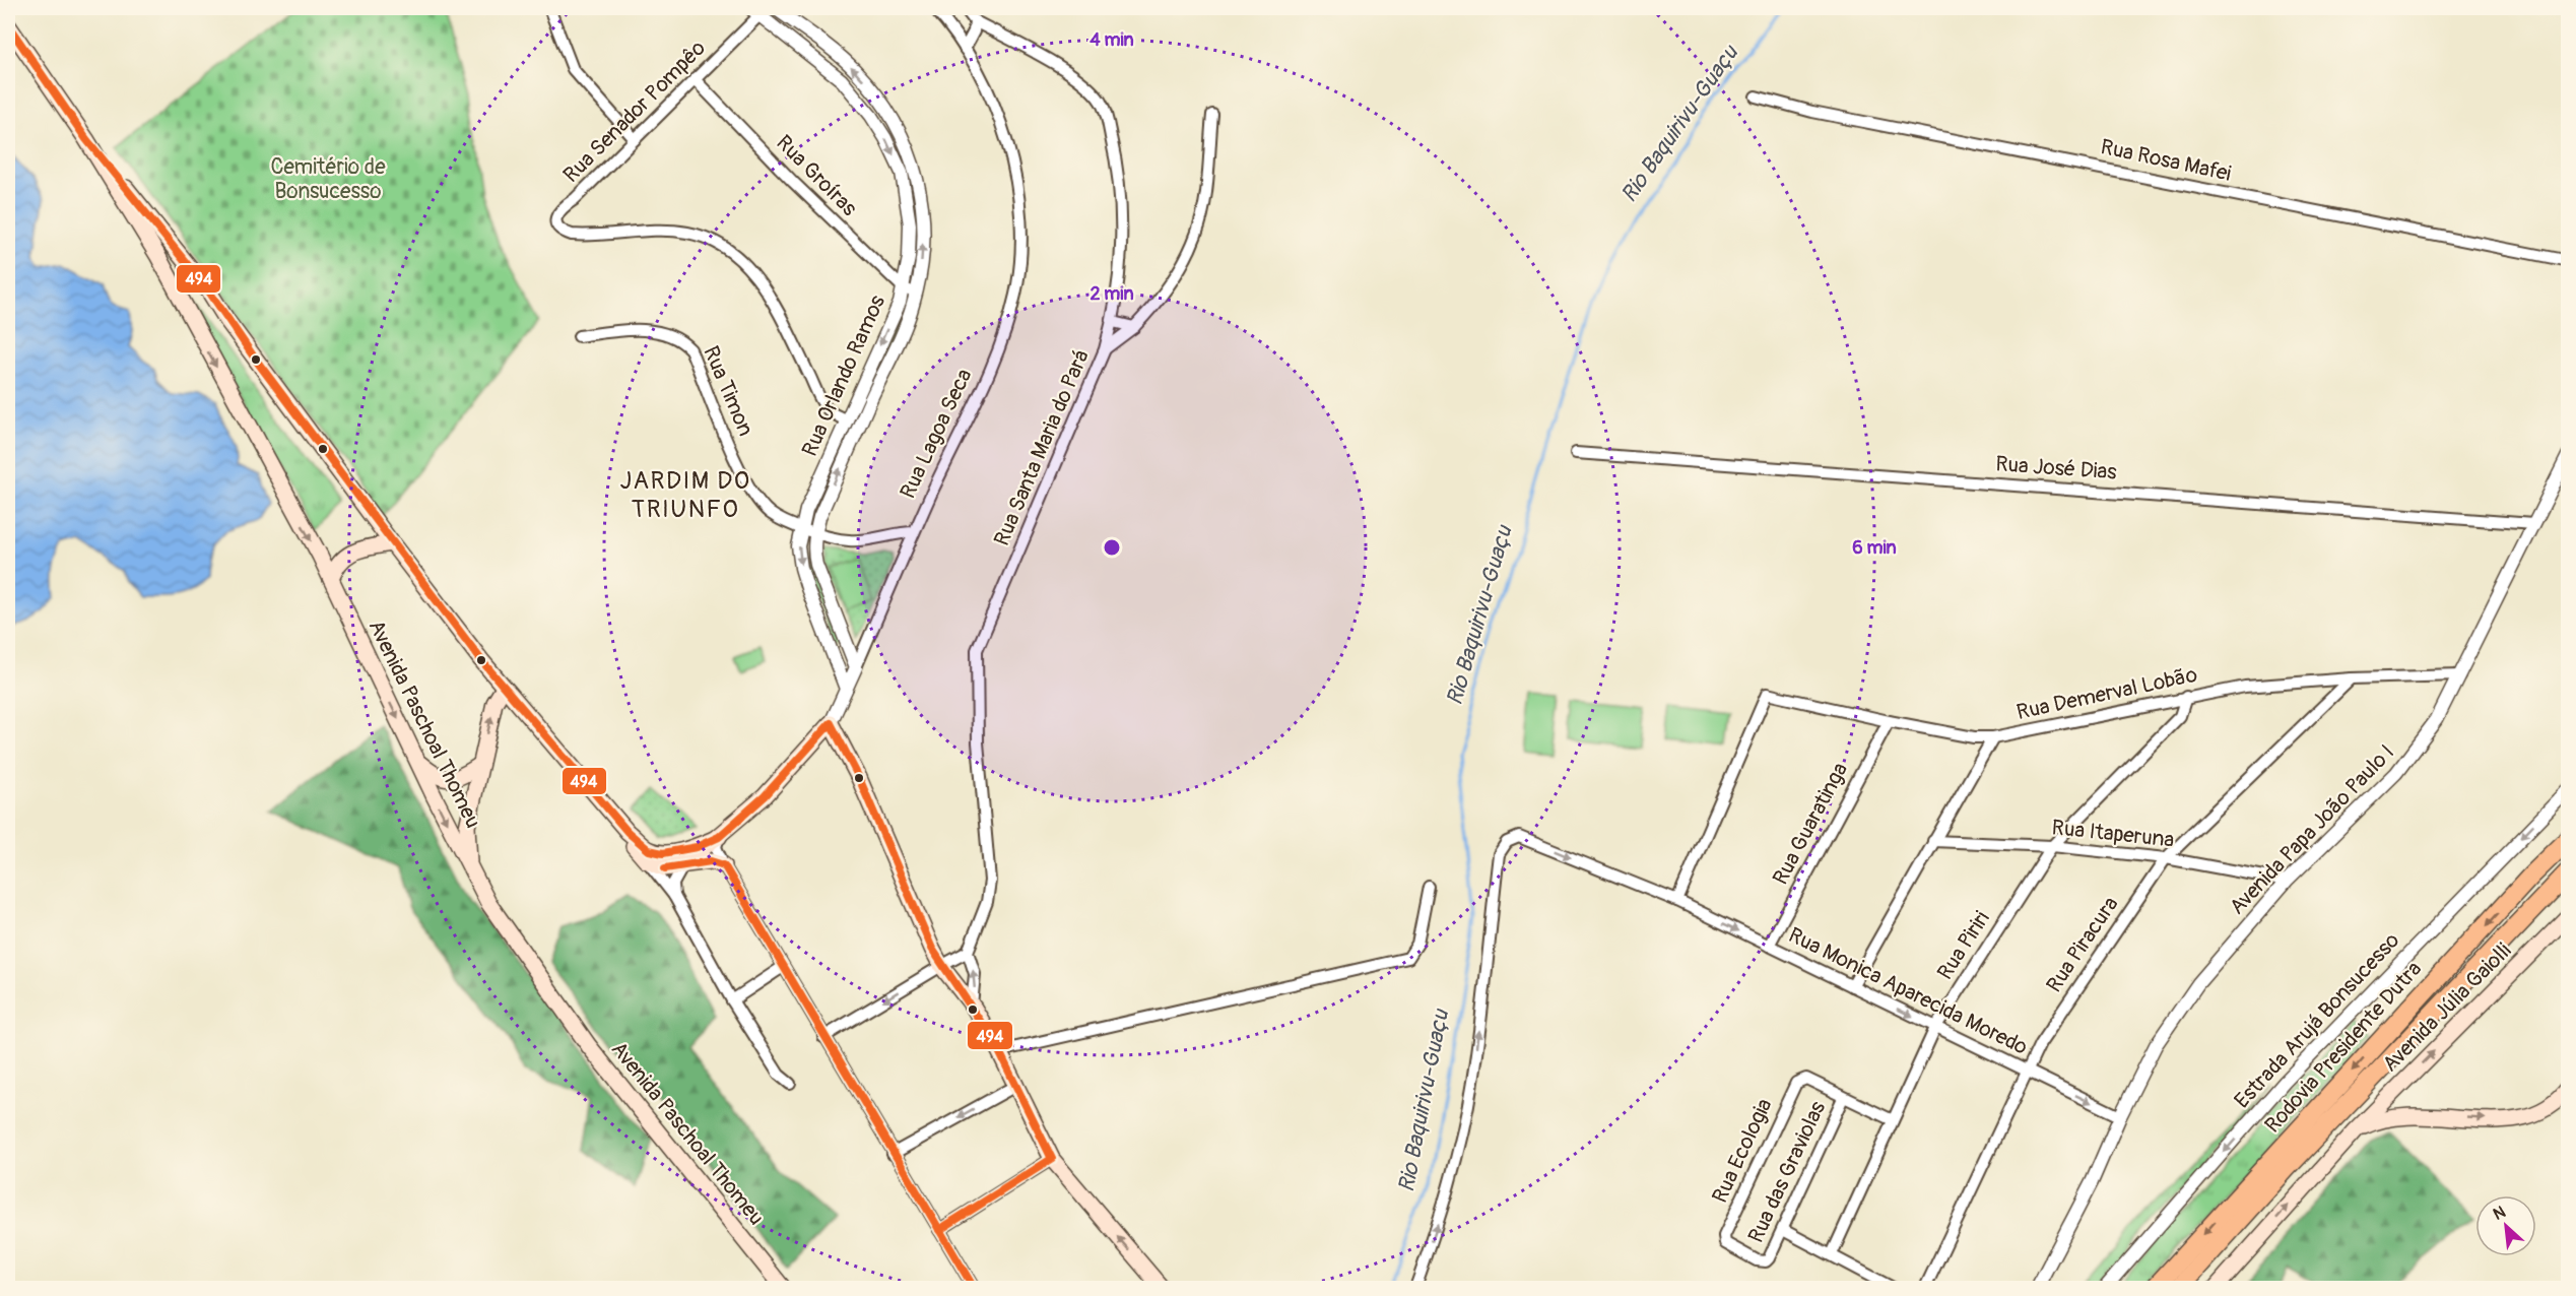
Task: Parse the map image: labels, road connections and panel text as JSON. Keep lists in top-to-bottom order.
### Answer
{
  "streets": {
    "highway": ["Rodovia Presidente Dutra"],
    "main road": ["Rua Lagoa Seca", "Avenida Paschoal Thomeu", "Avenida Júlia Gaiolli"],
    "street": [
      "Rua Senador Pompêo",
      "Rua Rosa Mafei",
      "Rua Groíras",
      "Rua Orlando Ramos",
      "Rua Timon",
      "Rua Santa Maria do Pará",
      "Rua José Dias",
      "Rua Demerval Lobão",
      "Rua Guaratinga",
      "Avenida Papa João Paulo I",
      "Rua Itaperuna",
      "Rua Piracura",
      "Rua Piriri",
      "Rua Monica Aparecida Moredo",
      "Estrada Arujá Bonsucesso",
      "Rua Ecologia",
      "Rua das Graviolas"
    ]
  },
  "crossings": [
    ["Rua Senador Pompêo", "Rua Groíras"],
    ["Rua Senador Pompêo", "Rua Orlando Ramos"],
    ["Rua Groíras", "Rua Orlando Ramos"],
    ["Rua Orlando Ramos", "Rua Timon"],
    ["Rua Orlando Ramos", "Rua Lagoa Seca"],
    ["Rua Timon", "Rua Lagoa Seca"],
    ["Rua José Dias", "Avenida Papa João Paulo I"],
    ["Rua Demerval Lobão", "Rua Guaratinga"],
    ["Rua Demerval Lobão", "Avenida Papa João Paulo I"],
    ["Rua Demerval Lobão", "Rua Piracura"],
    ["Rua Demerval Lobão", "Rua Piriri"],
    ["Rua Demerval Lobão", "Rua Monica Aparecida Moredo"],
    ["Rua Guaratinga", "Rua Monica Aparecida Moredo"],
    ["Avenida Papa João Paulo I", "Rua Itaperuna"],
    ["Avenida Papa João Paulo I", "Rua Monica Aparecida Moredo"],
    ["Rua Itaperuna", "Rua Piracura"],
    ["Rua Itaperuna", "Rua Piriri"],
    ["Rua Piracura", "Rua Monica Aparecida Moredo"],
    ["Rua Piriri", "Rua Monica Aparecida Moredo"],
    ["Rua Ecologia", "Rua das Graviolas"]
  ],
  "one_way": ["Avenida Júlia Gaiolli", "Estrada Arujá Bonsucesso"],
  "districts": ["JARDIM DO TRIUNFO"],
  "water": ["Rio Baquirivu-Guaçu"],
  "parks": ["Cemitério de Bonsucesso"],
  "lines": ["transit line 494"],
  "north": "top left",
  "rings": ["4 min", "2 min", "6 min"]
}
